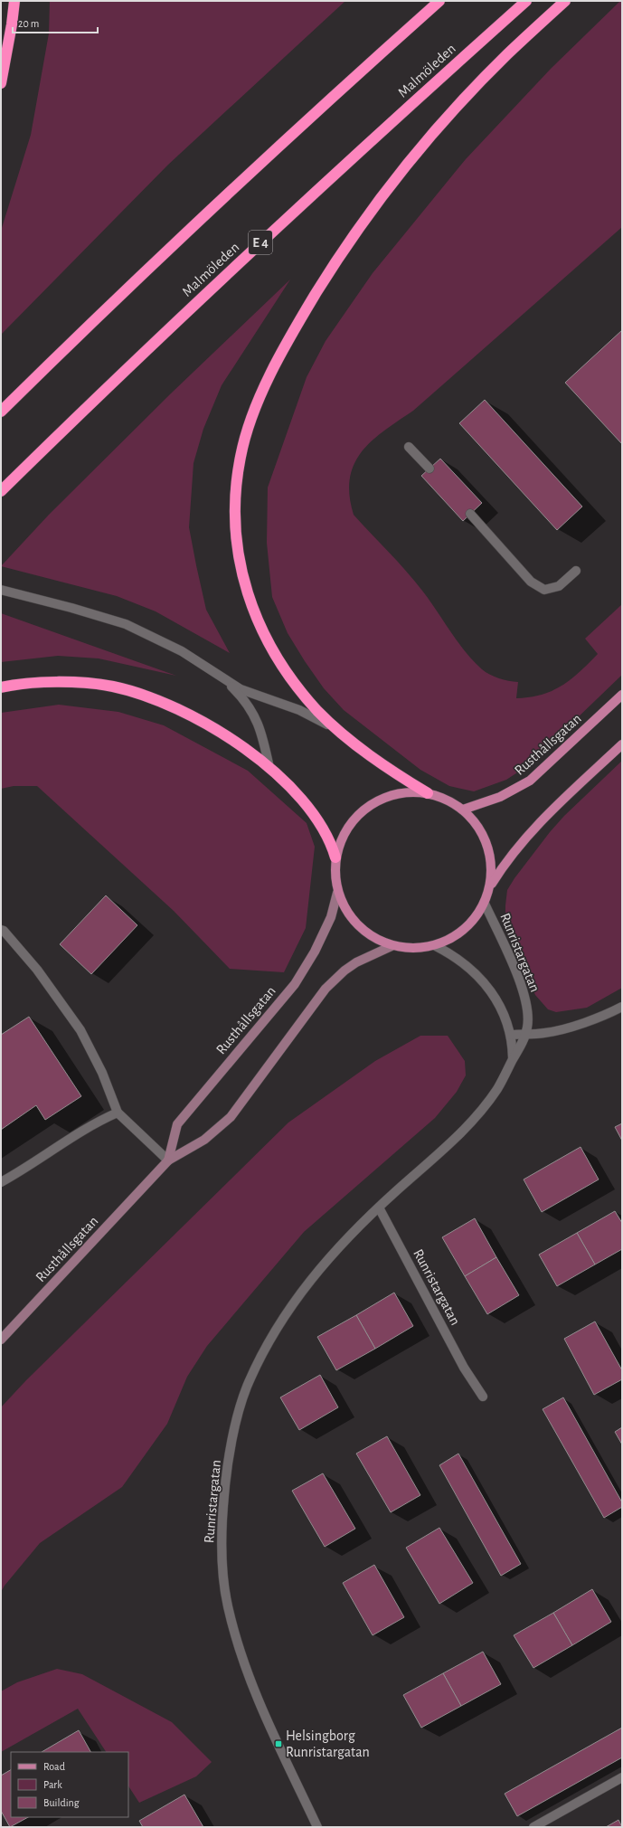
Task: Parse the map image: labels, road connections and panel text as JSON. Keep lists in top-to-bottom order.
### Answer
{
  "streets": {
    "highway": ["Malmöleden", "E 4"],
    "main road": ["Rusthållsgatan"],
    "street": ["Runristargatan"]
  },
  "places": {
    "transit": ["Helsingborg Runristargatan"]
  },
  "legend": ["Road", "Park", "Building"],
  "scale_bar": "20 m"
}
